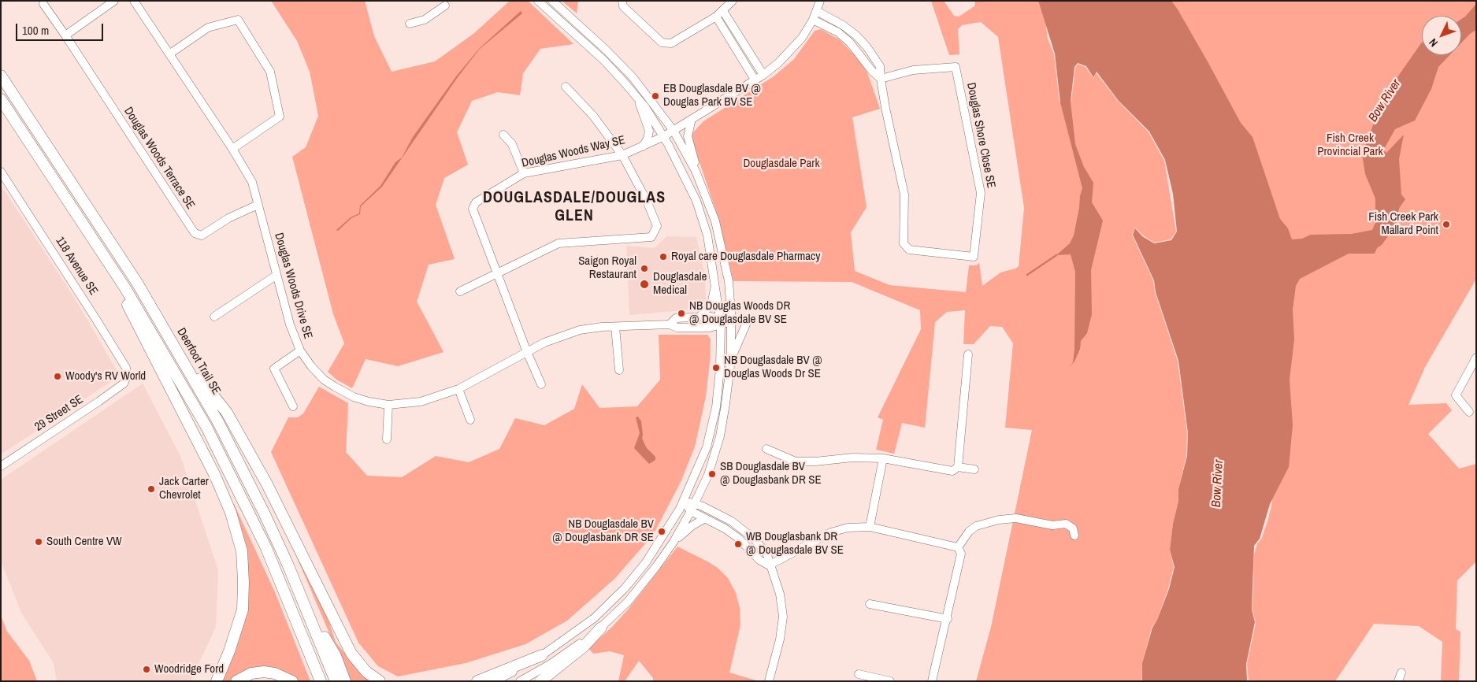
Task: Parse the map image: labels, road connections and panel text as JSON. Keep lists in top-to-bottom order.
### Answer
{
  "streets": {
    "highway": ["Deerfoot Trail SE"],
    "street": [
      "Douglas Shore Close SE",
      "Douglas Woods Way SE",
      "Douglas Woods Terrace SE",
      "118 Avenue SE",
      "Douglas Woods Drive SE",
      "29 Street SE"
    ]
  },
  "crossings": [
    ["Douglas Shore Close SE", "Douglas Woods Way SE"],
    ["Douglas Woods Way SE", "Douglas Woods Drive SE"],
    ["Douglas Woods Terrace SE", "Douglas Woods Drive SE"],
    ["118 Avenue SE", "29 Street SE"]
  ],
  "districts": ["DOUGLASDALE/DOUGLAS GLEN"],
  "water": ["Bow River"],
  "parks": ["Fish Creek Provincial Park", "Douglasdale Park"],
  "places": [
    "EB Douglasdale BV @ Douglas Park BV SE",
    "Fish Creek Park Mallard Point",
    "Royal care Douglasdale Pharmacy",
    "Saigon Royal Restaurant",
    "Douglasdale Medical",
    "NB Douglas Woods DR @ Douglasdale BV SE",
    "NB Douglasdale BV @ Douglas Woods Dr SE",
    "Woody's RV World",
    "SB Douglasdale BV @ Douglasbank DR SE",
    "Jack Carter Chevrolet",
    "NB Douglasdale BV @ Douglasbank DR SE",
    "South Centre VW",
    "WB Douglasbank DR @ Douglasdale BV SE",
    "Woodridge Ford"
  ],
  "scale_bar": "100 m",
  "north": "bottom left"
}
